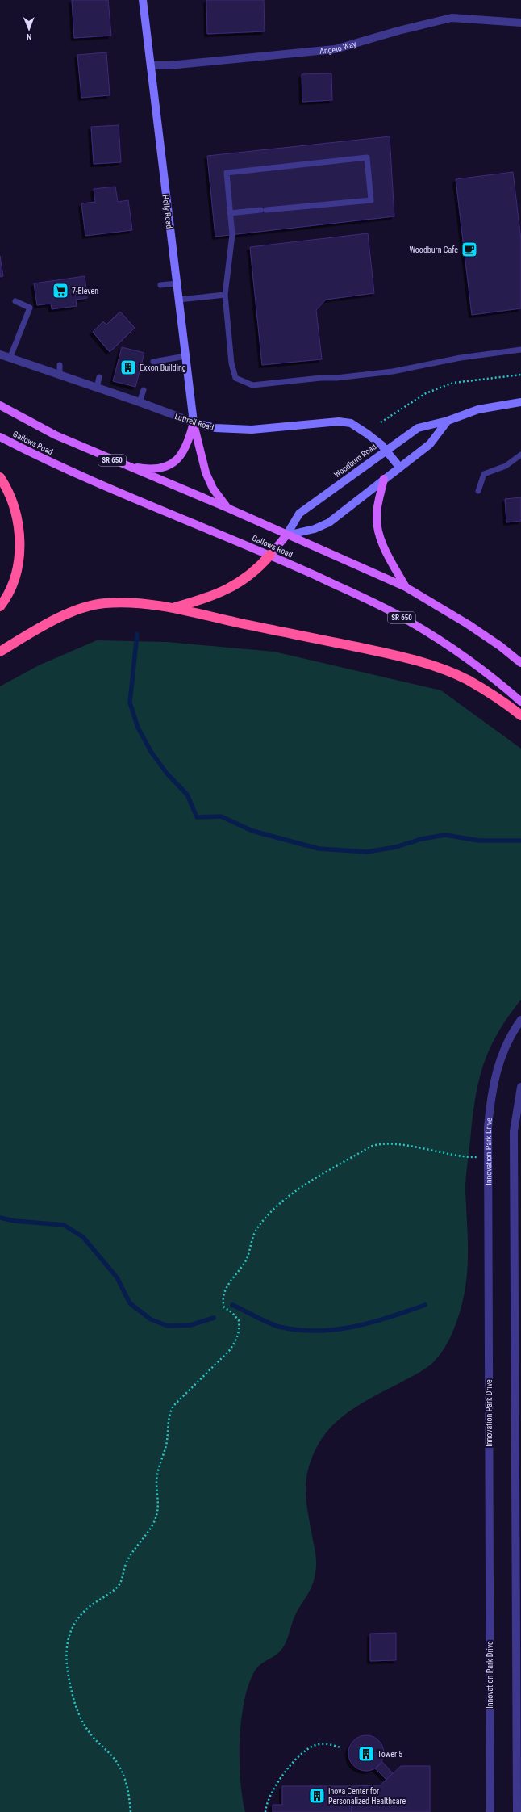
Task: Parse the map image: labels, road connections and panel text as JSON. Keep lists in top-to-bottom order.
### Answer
{
  "streets": {
    "main road": ["Gallows Road", "SR 650", "Woodburn Road"],
    "street": [
      "Angelo Way",
      "Holly Road",
      "Luttrell Road",
      "Innovation Park Drive"
    ]
  },
  "crossings": [
    ["Angelo Way", "Holly Road"],
    ["Holly Road", "Luttrell Road"],
    ["Luttrell Road", "Woodburn Road"],
    ["Gallows Road", "Woodburn Road"]
  ],
  "places": {
    "cafe": ["Woodburn Cafe"],
    "supermarket": ["7-Eleven"],
    "building": ["Exxon Building", "Tower 5", "Inova Center for Personalized Healthcare"]
  },
  "north": "bottom"
}
